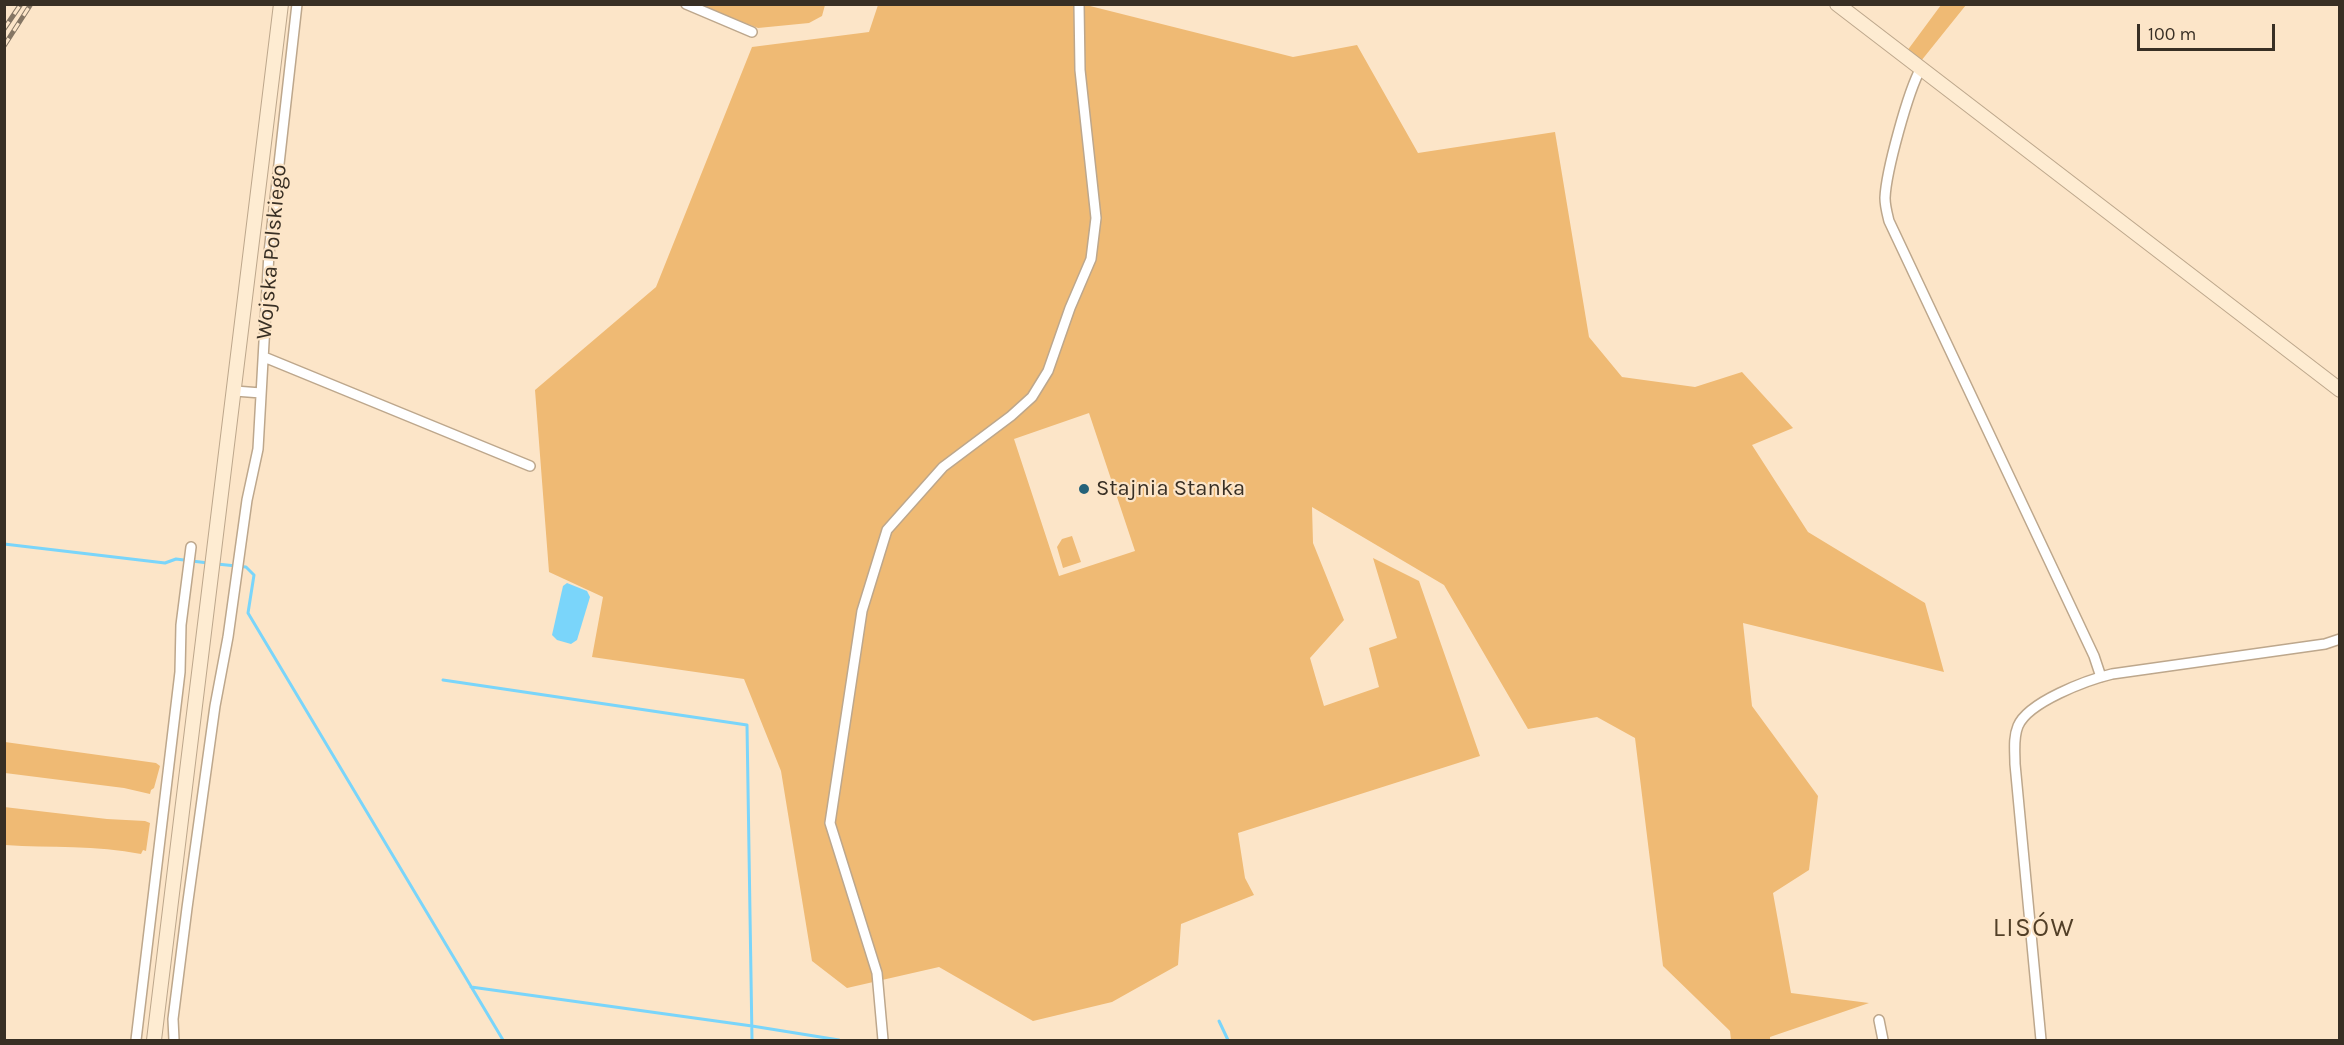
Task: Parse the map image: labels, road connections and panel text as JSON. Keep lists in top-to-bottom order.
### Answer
{
  "streets": {
    "main road": ["Wojska Polskiego"]
  },
  "districts": ["LISÓW"],
  "places": ["Stajnia Stanka"],
  "scale_bar": "100 m"
}
